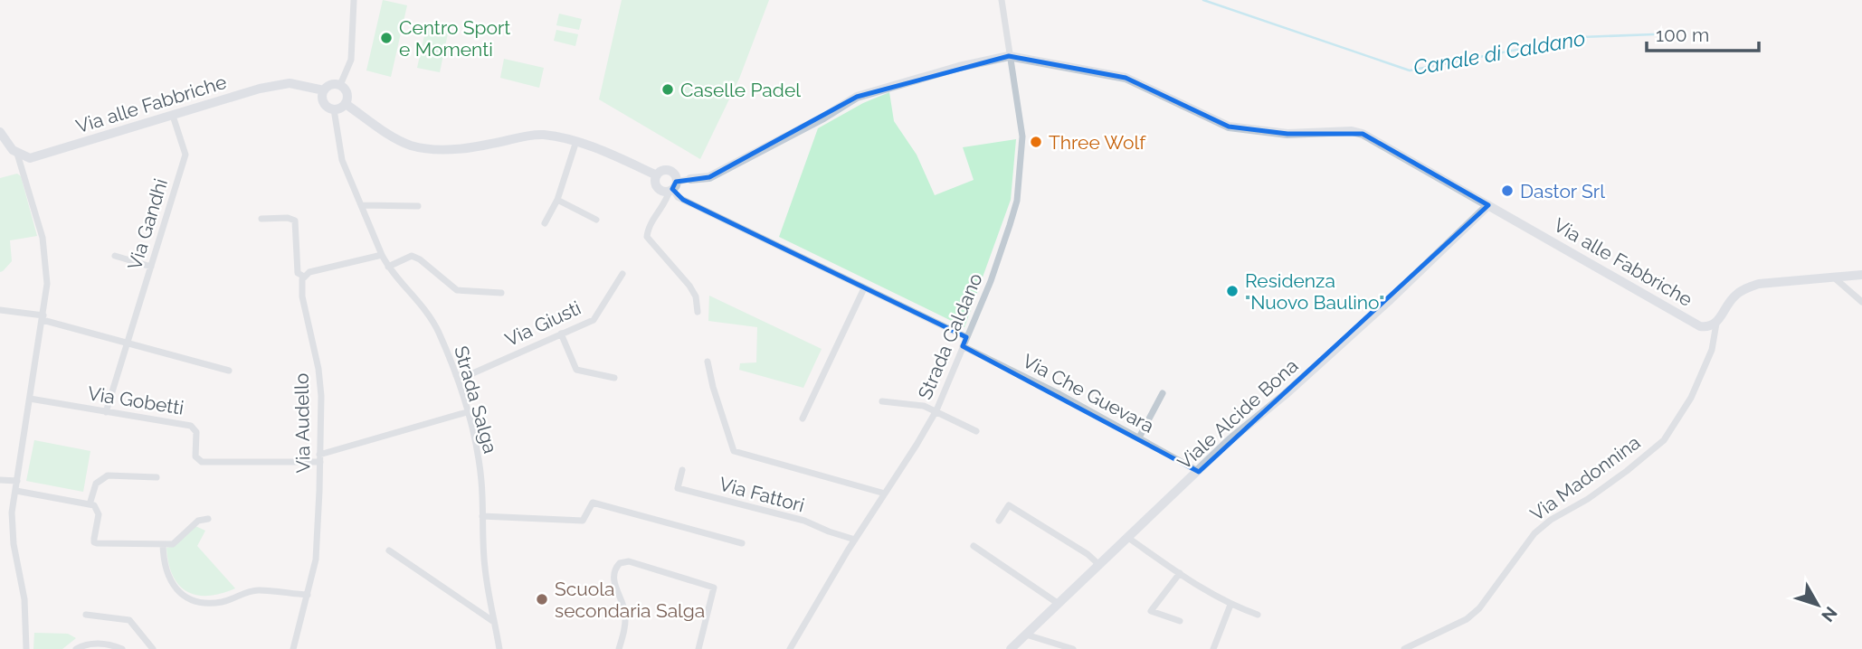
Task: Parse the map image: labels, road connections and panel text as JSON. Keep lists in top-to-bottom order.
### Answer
{
  "streets": {
    "street": [
      "Via alle Fabbriche",
      "Via Gandhi",
      "Via Giusti",
      "Strada Caldano",
      "Via Che Guevara",
      "Strada Salga",
      "Via Gobetti",
      "Viale Alcide Bona",
      "Via Audello",
      "Via Madonnina",
      "Via Fattori"
    ]
  },
  "crossings": [
    ["Via alle Fabbriche", "Via Gandhi"],
    ["Via alle Fabbriche", "Strada Caldano"],
    ["Via alle Fabbriche", "Strada Salga"],
    ["Via alle Fabbriche", "Viale Alcide Bona"],
    ["Via alle Fabbriche", "Via Madonnina"],
    ["Via Gandhi", "Via Gobetti"],
    ["Via Giusti", "Strada Salga"],
    ["Strada Caldano", "Via Che Guevara"],
    ["Strada Caldano", "Via Fattori"],
    ["Via Che Guevara", "Viale Alcide Bona"],
    ["Via Gobetti", "Via Audello"]
  ],
  "water": ["Canale di Caldano"],
  "places": [
    "Centro Sport e Momenti",
    "Caselle Padel",
    "Three Wolf",
    "Dastor Srl",
    "Residenza \"Nuovo Baulino\"",
    "Scuola secondaria Salga"
  ],
  "scale_bar": "100 m",
  "north": "bottom right"
}
